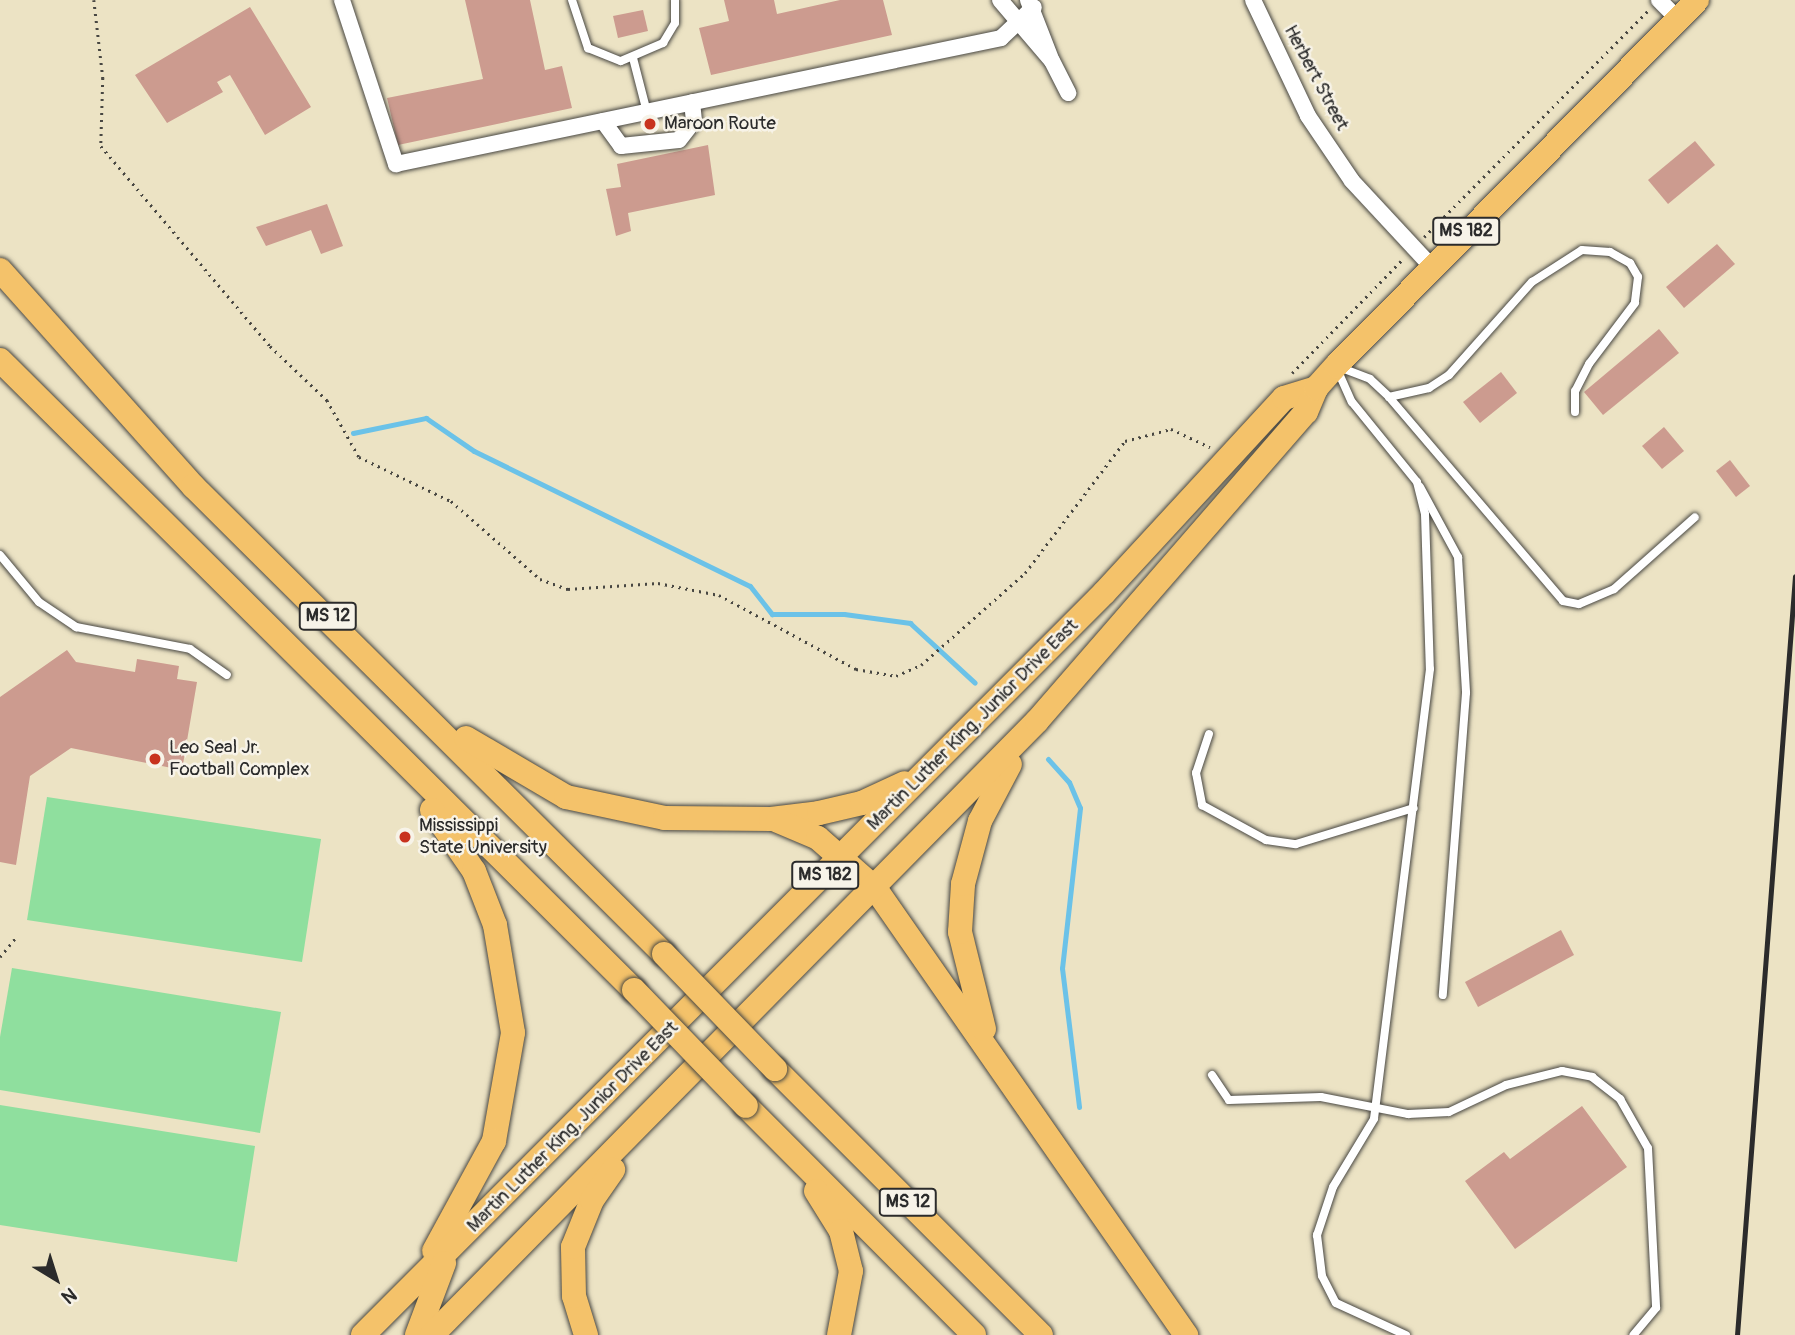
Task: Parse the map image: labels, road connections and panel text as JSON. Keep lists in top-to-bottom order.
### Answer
{
  "streets": {
    "main road": ["MS 182", "MS 12", "Martin Luther King, Junior Drive East"],
    "street": ["Herbert Street"]
  },
  "crossings": [
    ["Herbert Street", "Martin Luther King, Junior Drive East"]
  ],
  "places": ["Maroon Route", "Leo Seal Jr. Football Complex", "Mississippi State University"],
  "north": "bottom right"
}
